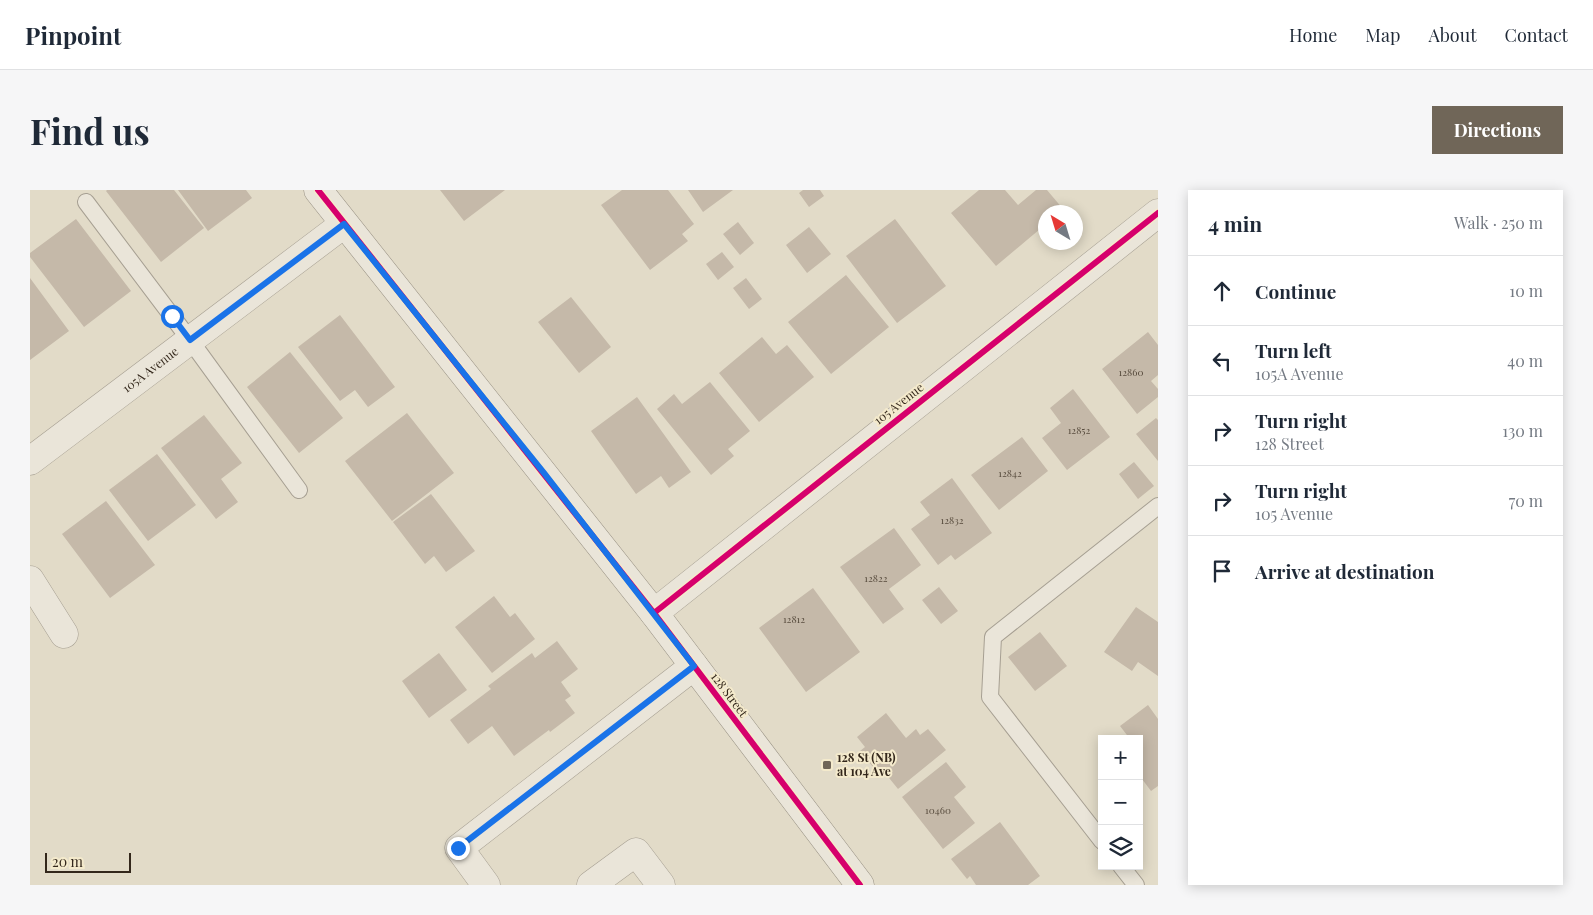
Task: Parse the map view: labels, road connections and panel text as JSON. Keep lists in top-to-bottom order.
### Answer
{
  "streets": {
    "street": ["105A Avenue", "105 Avenue", "128 Street"]
  },
  "crossings": [
    ["105A Avenue", "128 Street"],
    ["105 Avenue", "128 Street"]
  ],
  "places": {
    "transit": ["128 St (NB) at 104 Ave"]
  },
  "house_numbers": [
    "12860",
    "12852",
    "12842",
    "12832",
    "12822",
    "12812",
    "10460"
  ],
  "scale_bar": "20 m",
  "north": "top left",
  "page": {
    "header": "Pinpoint",
    "nav": [
      "Home",
      "Map",
      "About",
      "Contact"
    ],
    "buttons": "Directions",
    "title": "Find us",
    "heading": ["4 min", "Walk · 250 m"],
    "list": [
      ["Continue", "10 m"],
      ["Turn left", "105A Avenue", "40 m"],
      ["Turn right", "128 Street", "130 m"],
      ["Turn right", "105 Avenue", "70 m"],
      "Arrive at destination"
    ],
    "map_buttons": ["+", "−"],
    "scale": "20 m"
  }
}
